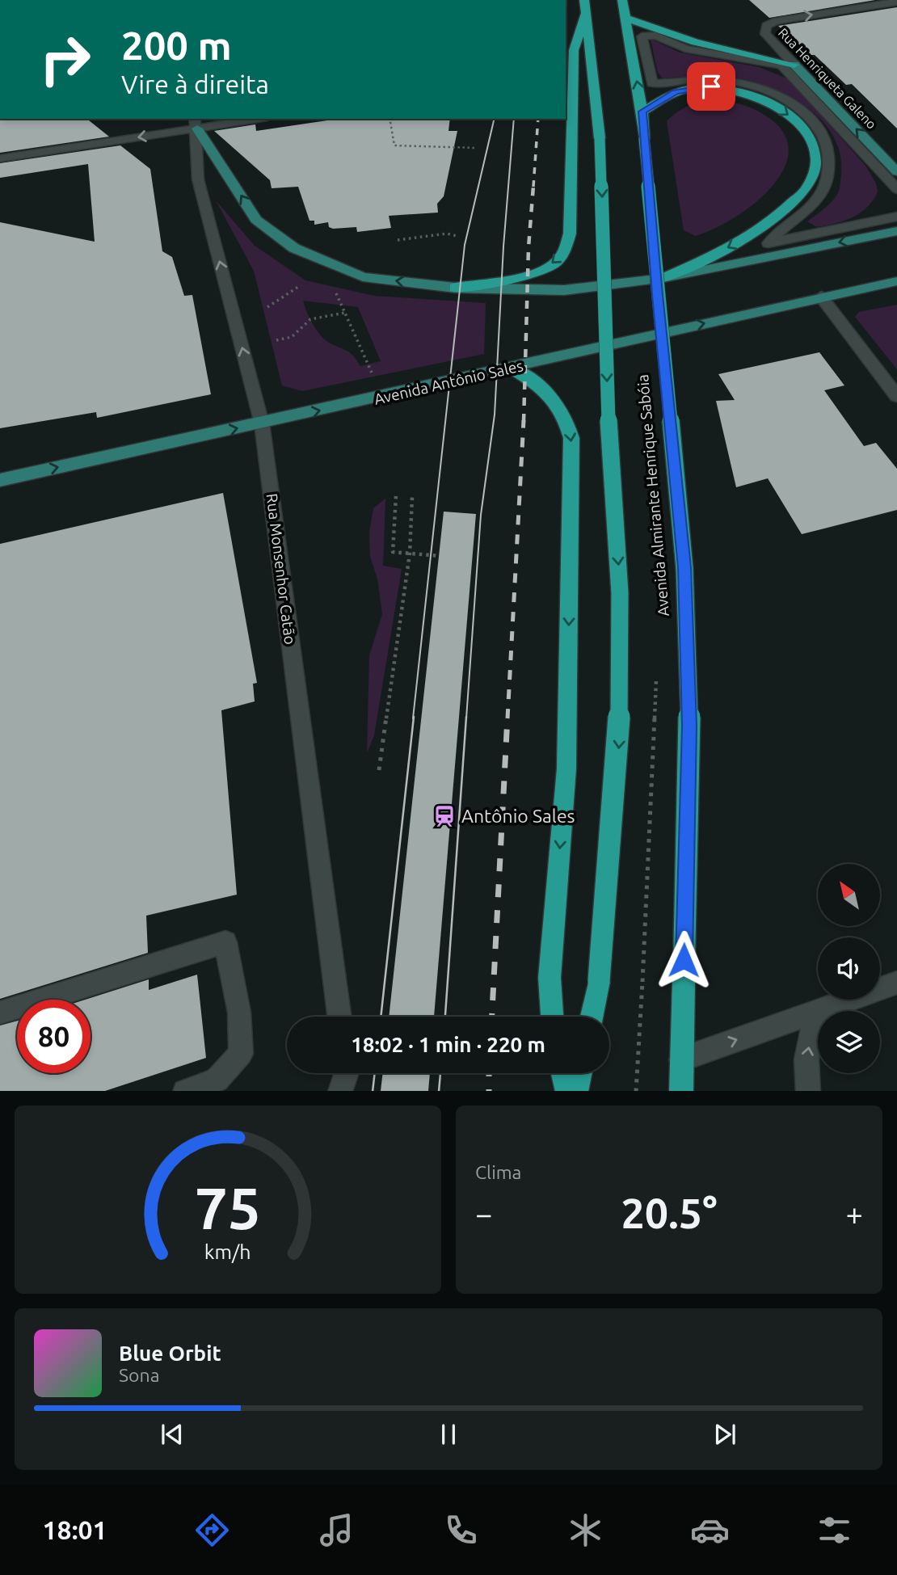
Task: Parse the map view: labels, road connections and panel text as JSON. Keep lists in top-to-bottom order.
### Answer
{
  "streets": {
    "highway": ["Avenida Almirante Henrique Sabóia"],
    "main road": ["Rua Henriqueta Galeno", "Avenida Antônio Sales"],
    "street": ["Rua Monsenhor Catão"]
  },
  "crossings": [
    ["Avenida Antônio Sales", "Rua Monsenhor Catão"]
  ],
  "places": {
    "station": ["Antônio Sales"]
  },
  "north": "top left",
  "page": {
    "turn": ["200 m", "Vire à direita"],
    "limit": "80",
    "trip": "18:02 · 1 min · 220 m",
    "tile": "Clima",
    "heat": ["−", "20.5°", "+"],
    "song": ["Blue Orbit", "Sona"],
    "tabs": "18:01",
    "gauge": ["75", "km/h"]
  }
}
